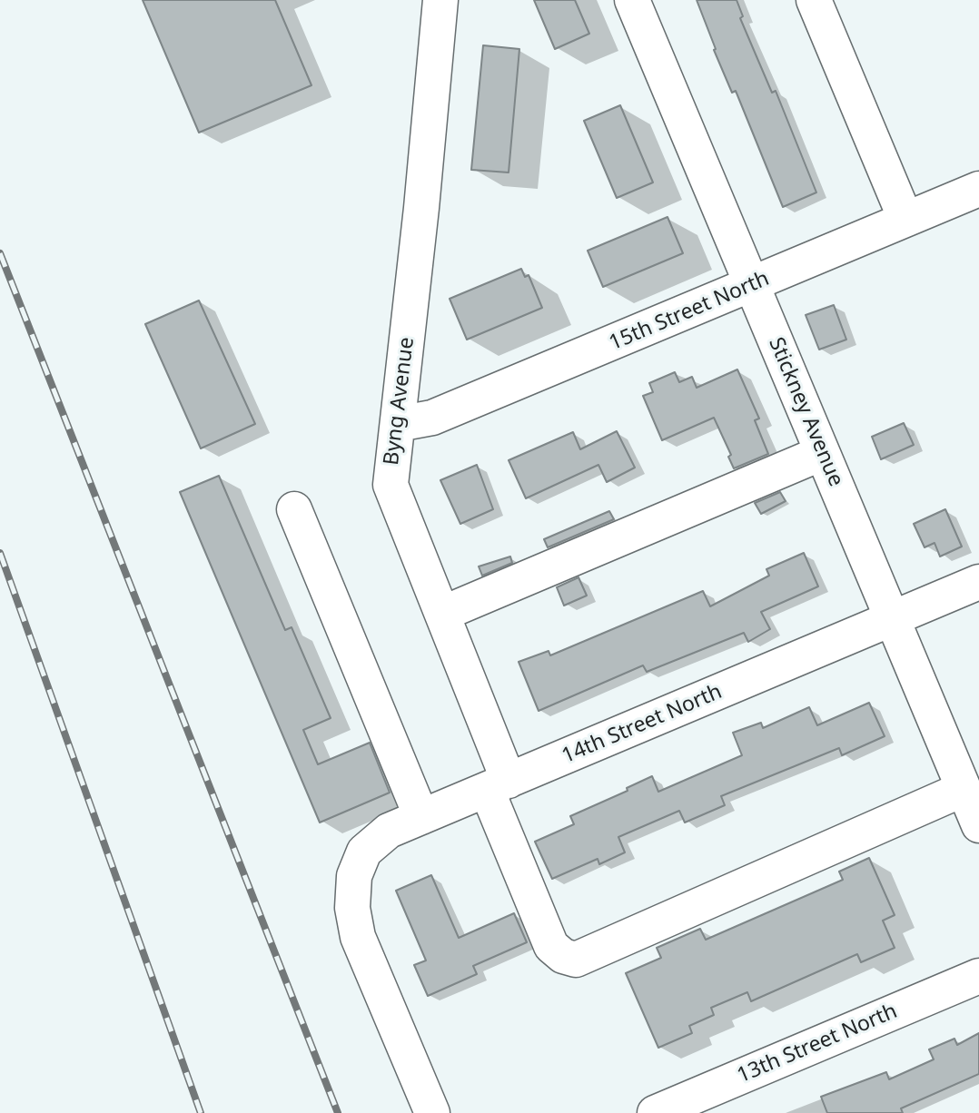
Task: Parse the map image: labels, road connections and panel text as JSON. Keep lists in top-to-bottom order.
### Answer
{
  "streets": {
    "street": [
      "15th Street North",
      "Byng Avenue",
      "Stickney Avenue",
      "14th Street North",
      "13th Street North"
    ]
  },
  "crossings": [
    ["15th Street North", "Byng Avenue"],
    ["15th Street North", "Stickney Avenue"],
    ["Byng Avenue", "Stickney Avenue"],
    ["Byng Avenue", "14th Street North"],
    ["Stickney Avenue", "14th Street North"]
  ]
}
